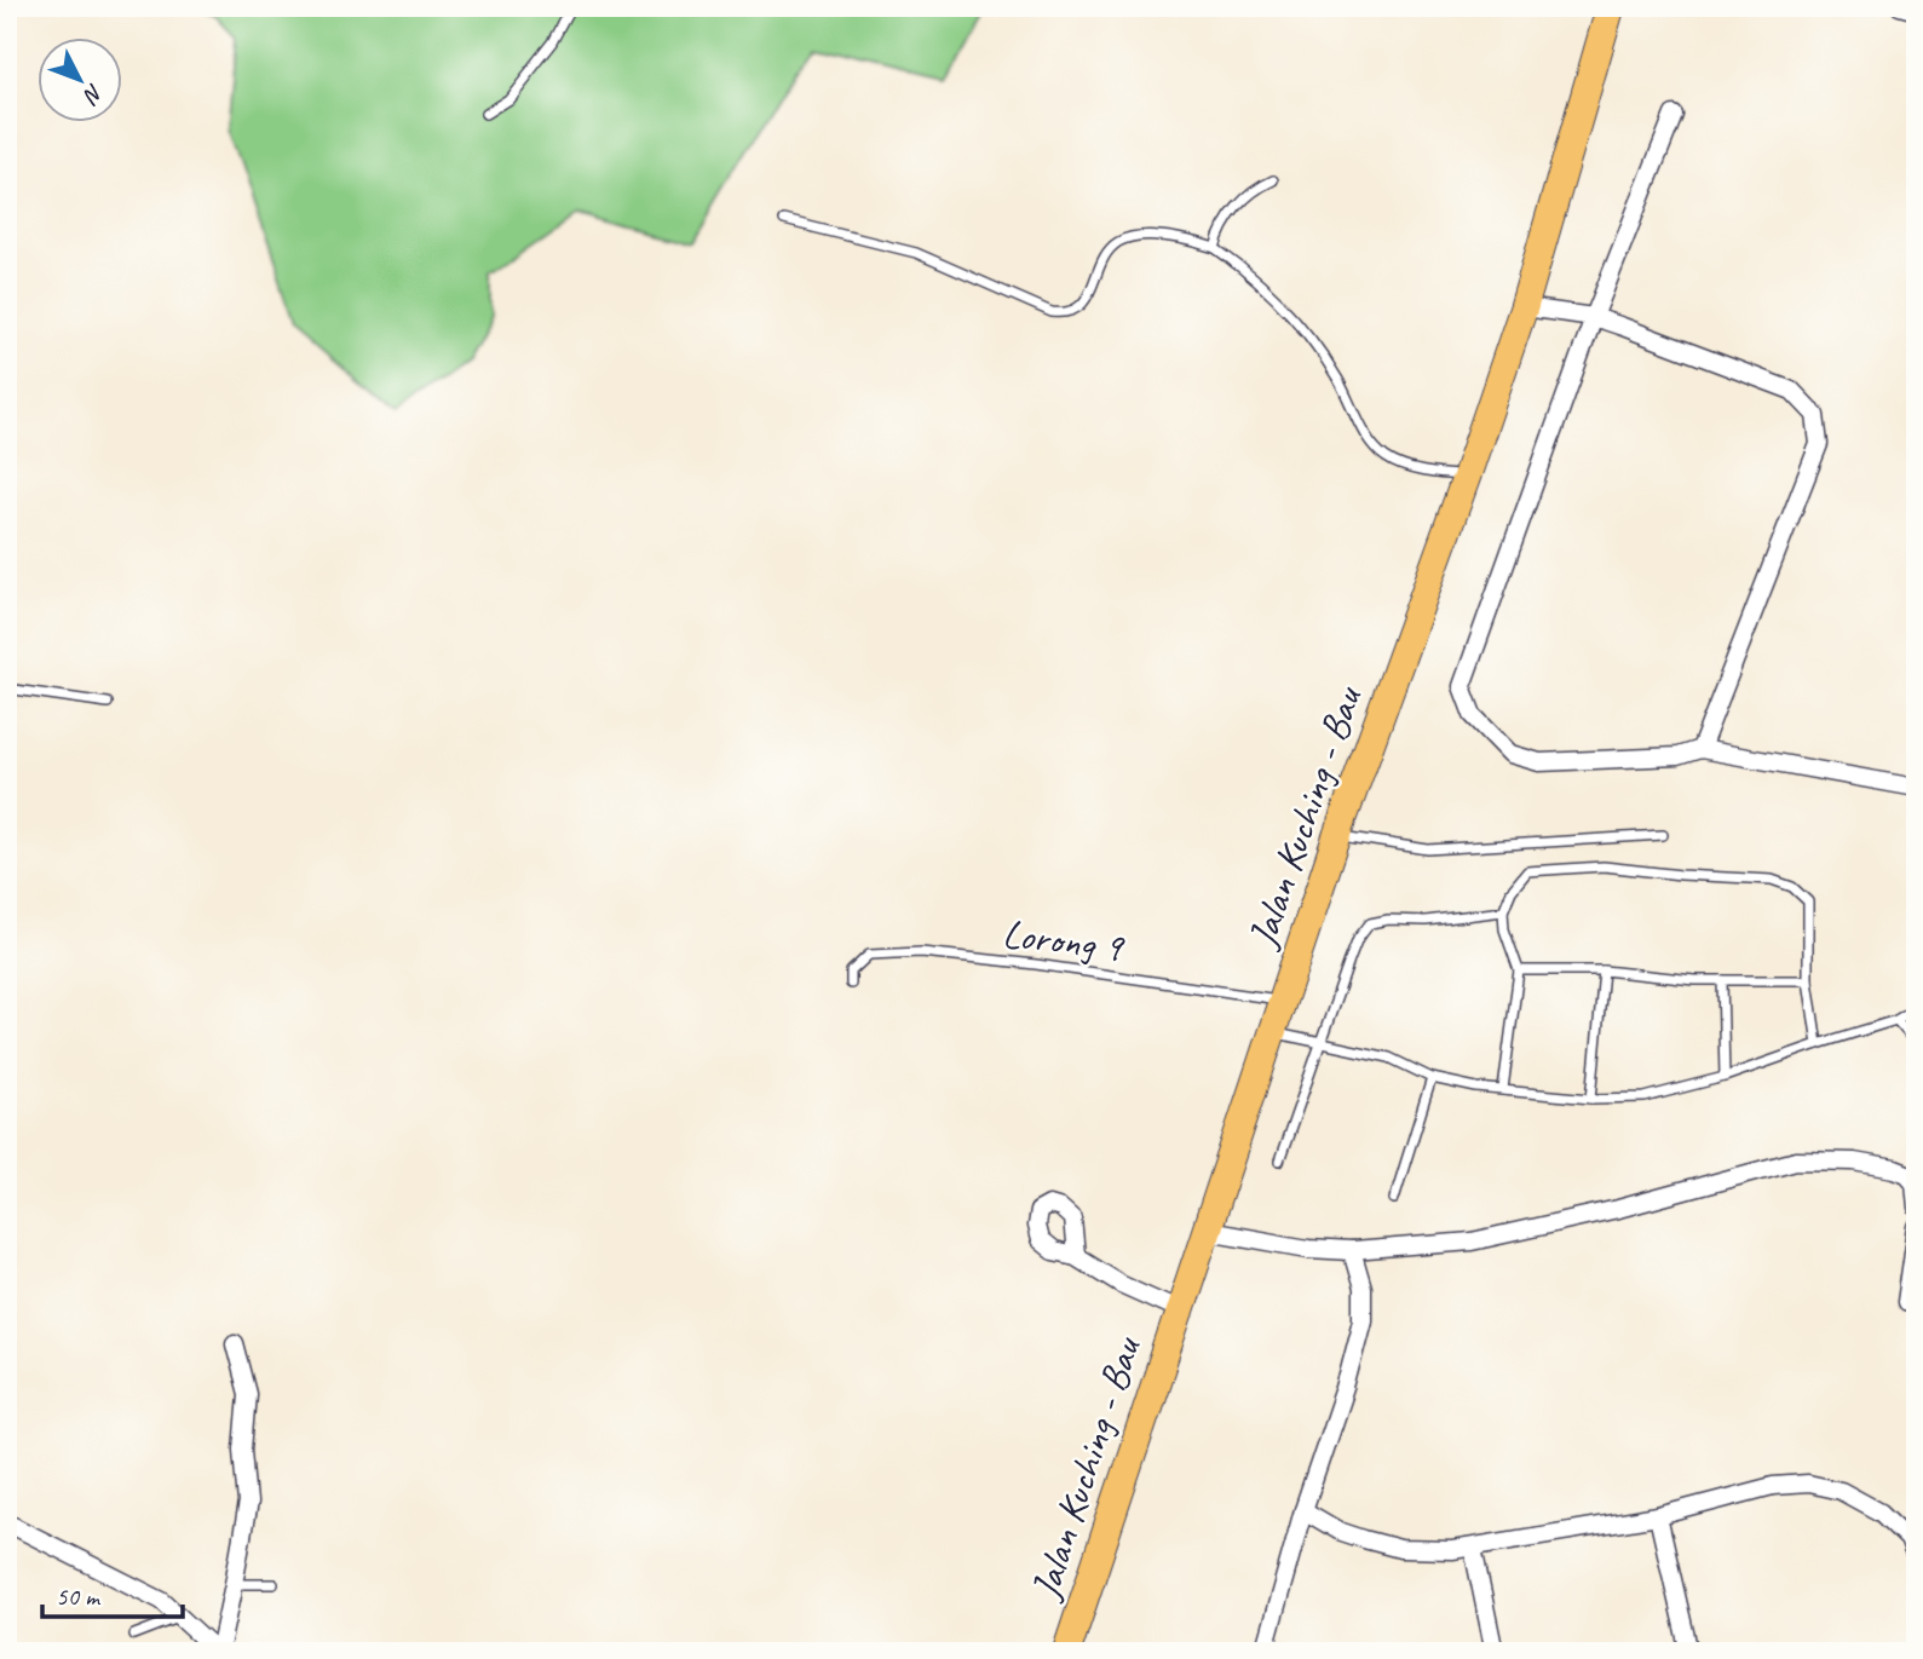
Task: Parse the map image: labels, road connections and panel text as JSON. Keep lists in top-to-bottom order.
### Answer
{
  "streets": {
    "main road": ["Jalan Kuching - Bau"],
    "lane": ["Lorong 9"]
  },
  "crossings": [
    ["Jalan Kuching - Bau", "Lorong 9"]
  ],
  "scale_bar": "50 m",
  "north": "bottom right"
}
